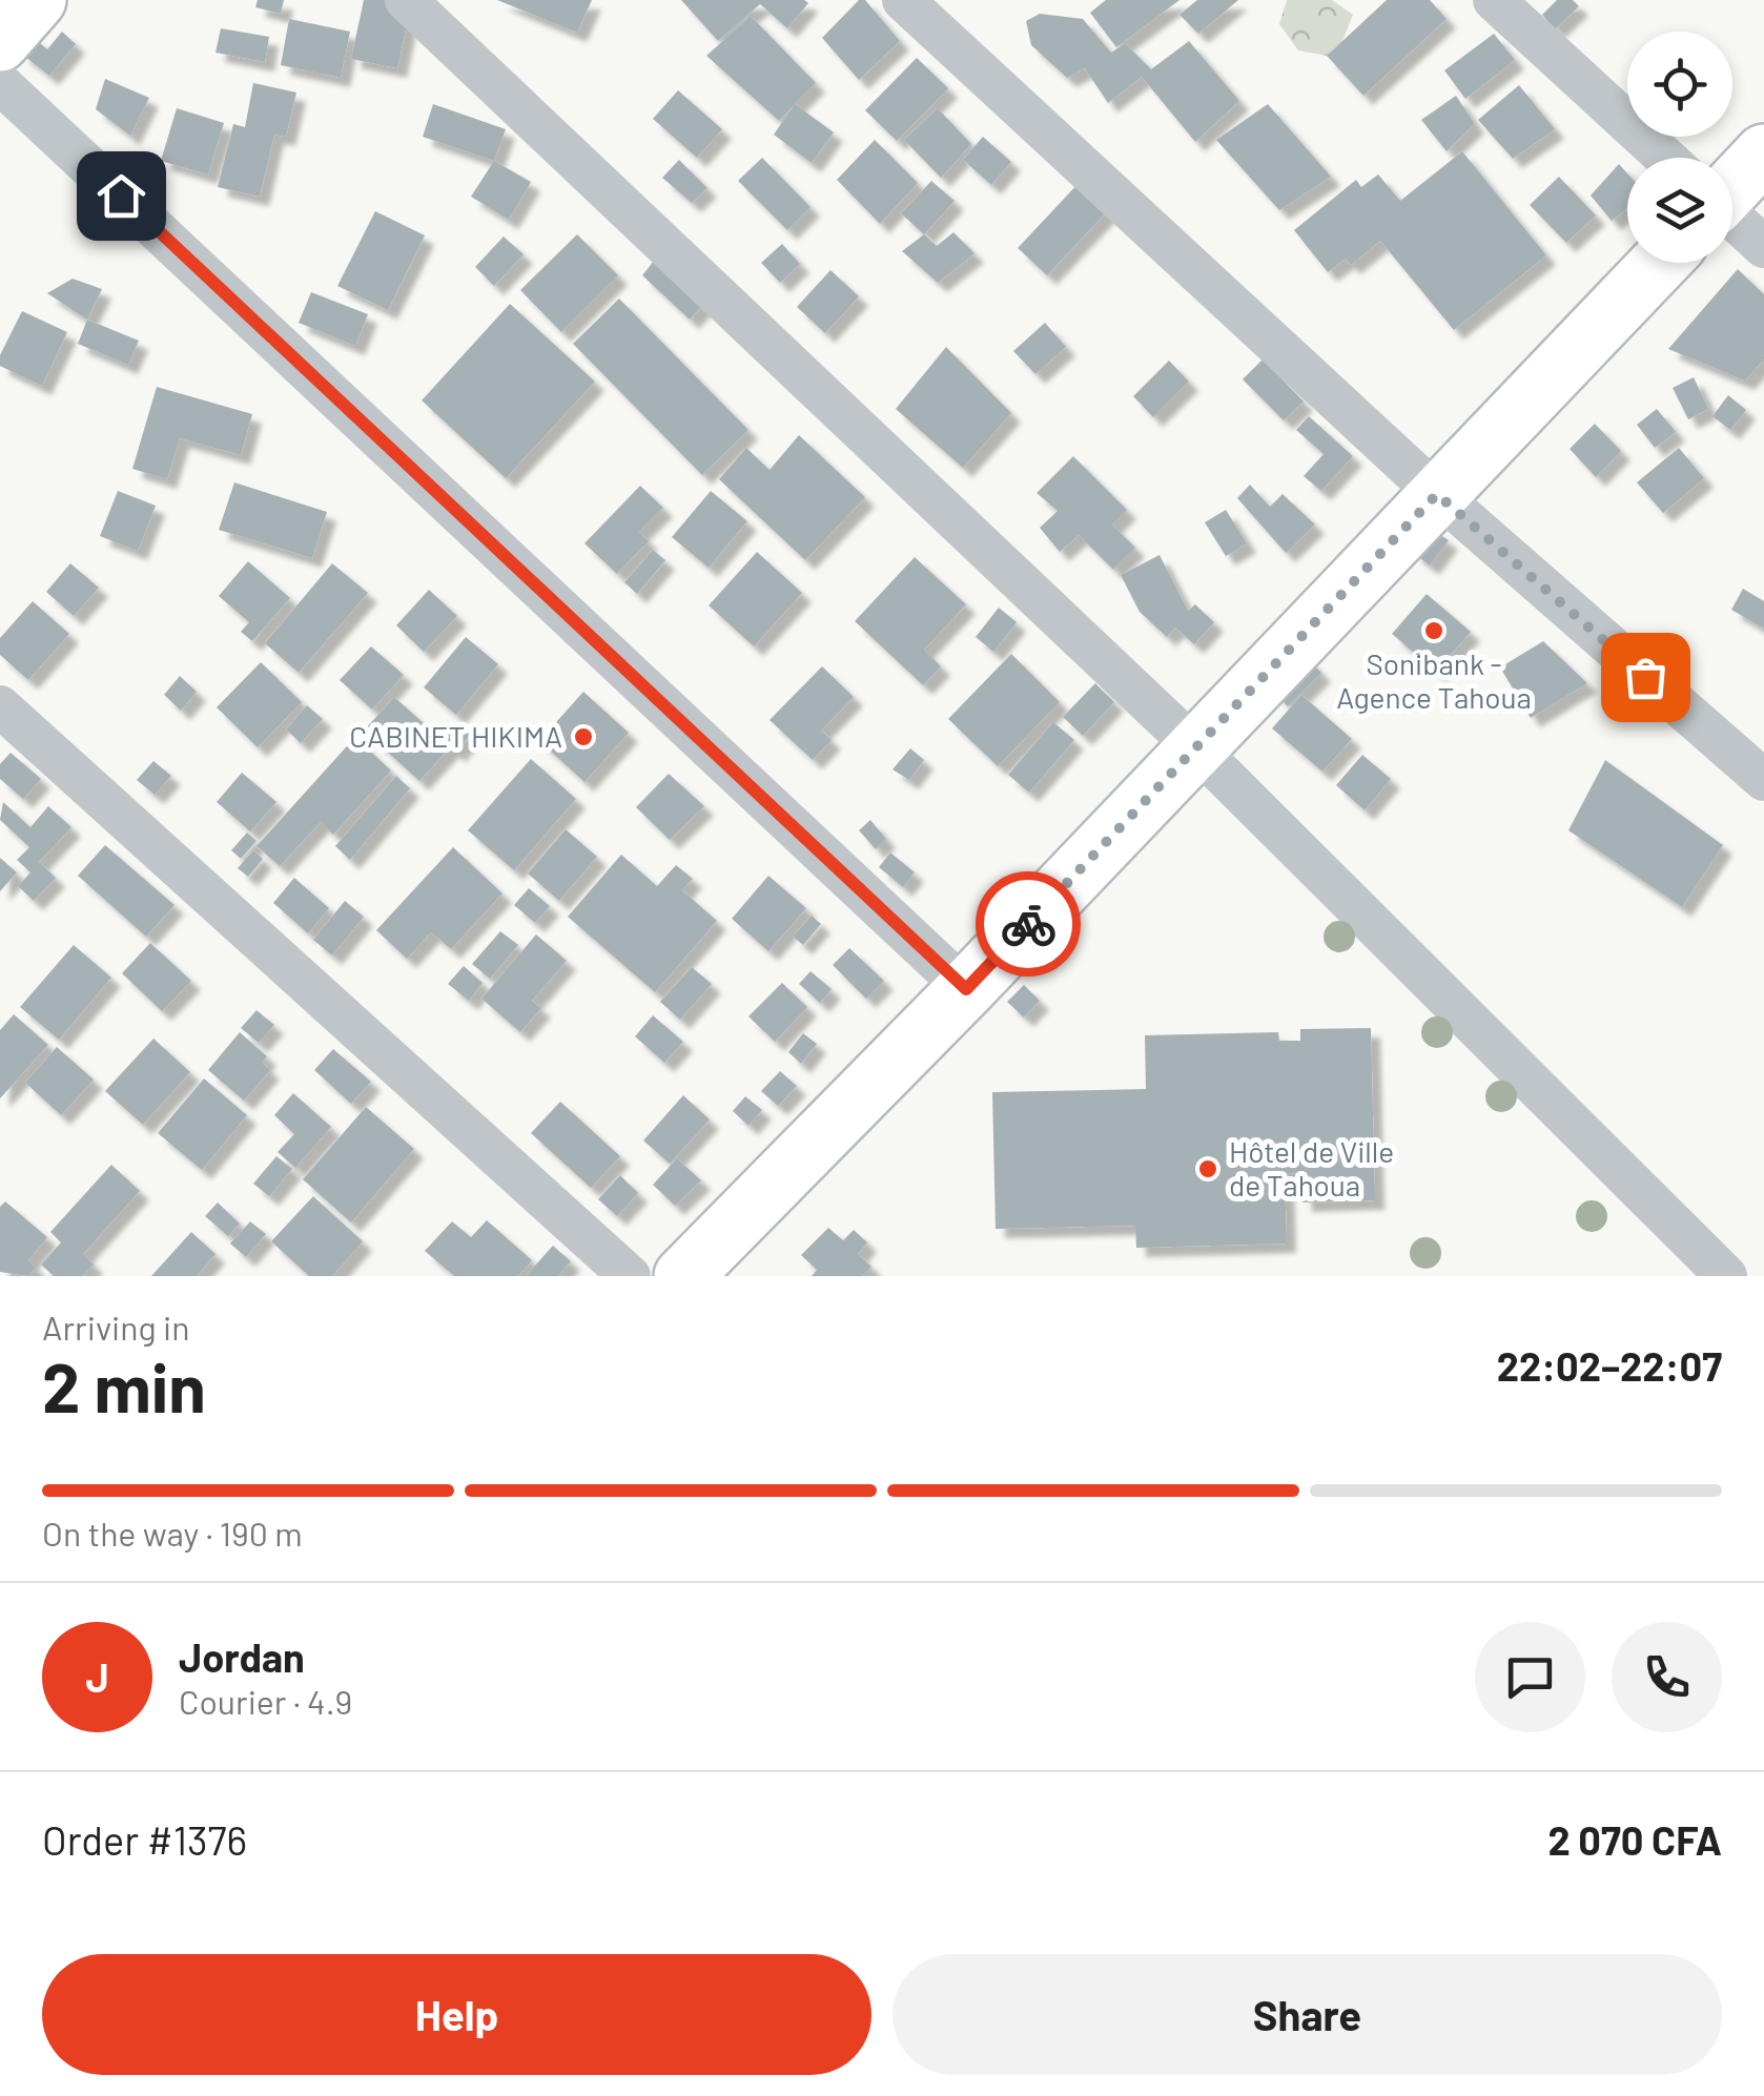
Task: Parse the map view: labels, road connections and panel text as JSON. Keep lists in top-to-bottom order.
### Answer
{
  "places": ["Sonibank - Agence Tahoua", "CABINET HIKIMA", "Hôtel de Ville de Tahoua"],
  "page": {
    "heading": ["2 min", "Arriving in", "22:02–22:07"],
    "panel": [
      "Jordan",
      "Courier · 4.9",
      "Order #1376",
      "2 070 CFA"
    ],
    "bar": "On the way · 190 m",
    "round": "J",
    "buttons": ["Help", "Share"]
  }
}
